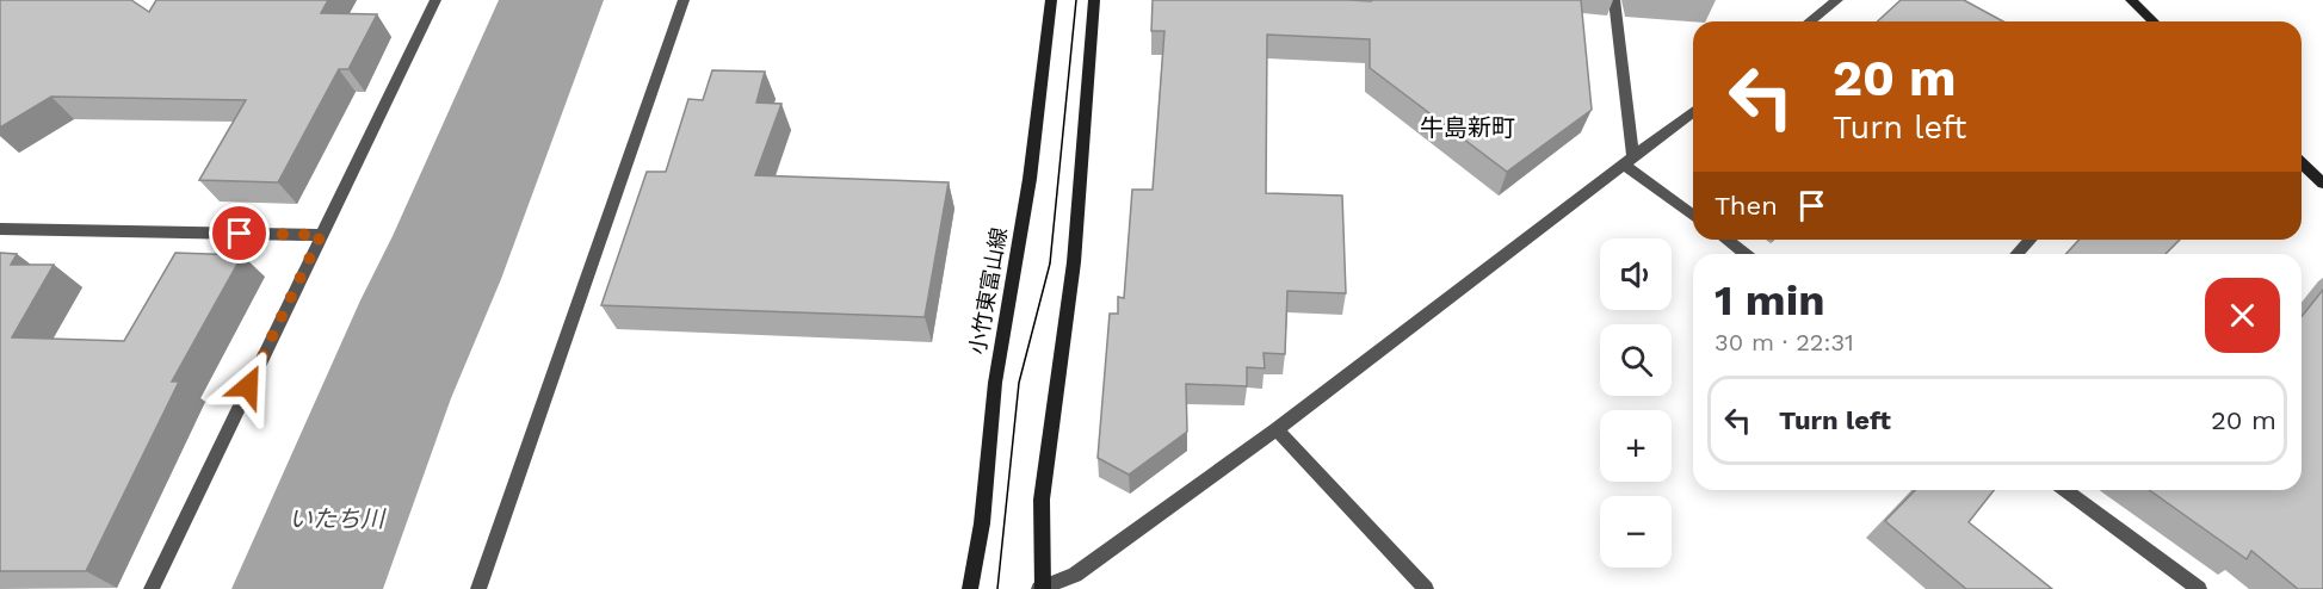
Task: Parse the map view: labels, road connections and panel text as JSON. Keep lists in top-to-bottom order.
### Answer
{
  "streets": {
    "street": ["小竹東富山線"]
  },
  "districts": ["牛島新町"],
  "water": ["いたち川"],
  "page": {
    "turn": ["20 m", "Turn left"],
    "then": "Then",
    "map_buttons": ["+", "−"],
    "heading": ["1 min", "30 m · 22:31"],
    "list": [
      {
        "name": "Turn left",
        "value": "20 m"
      }
    ]
  }
}
